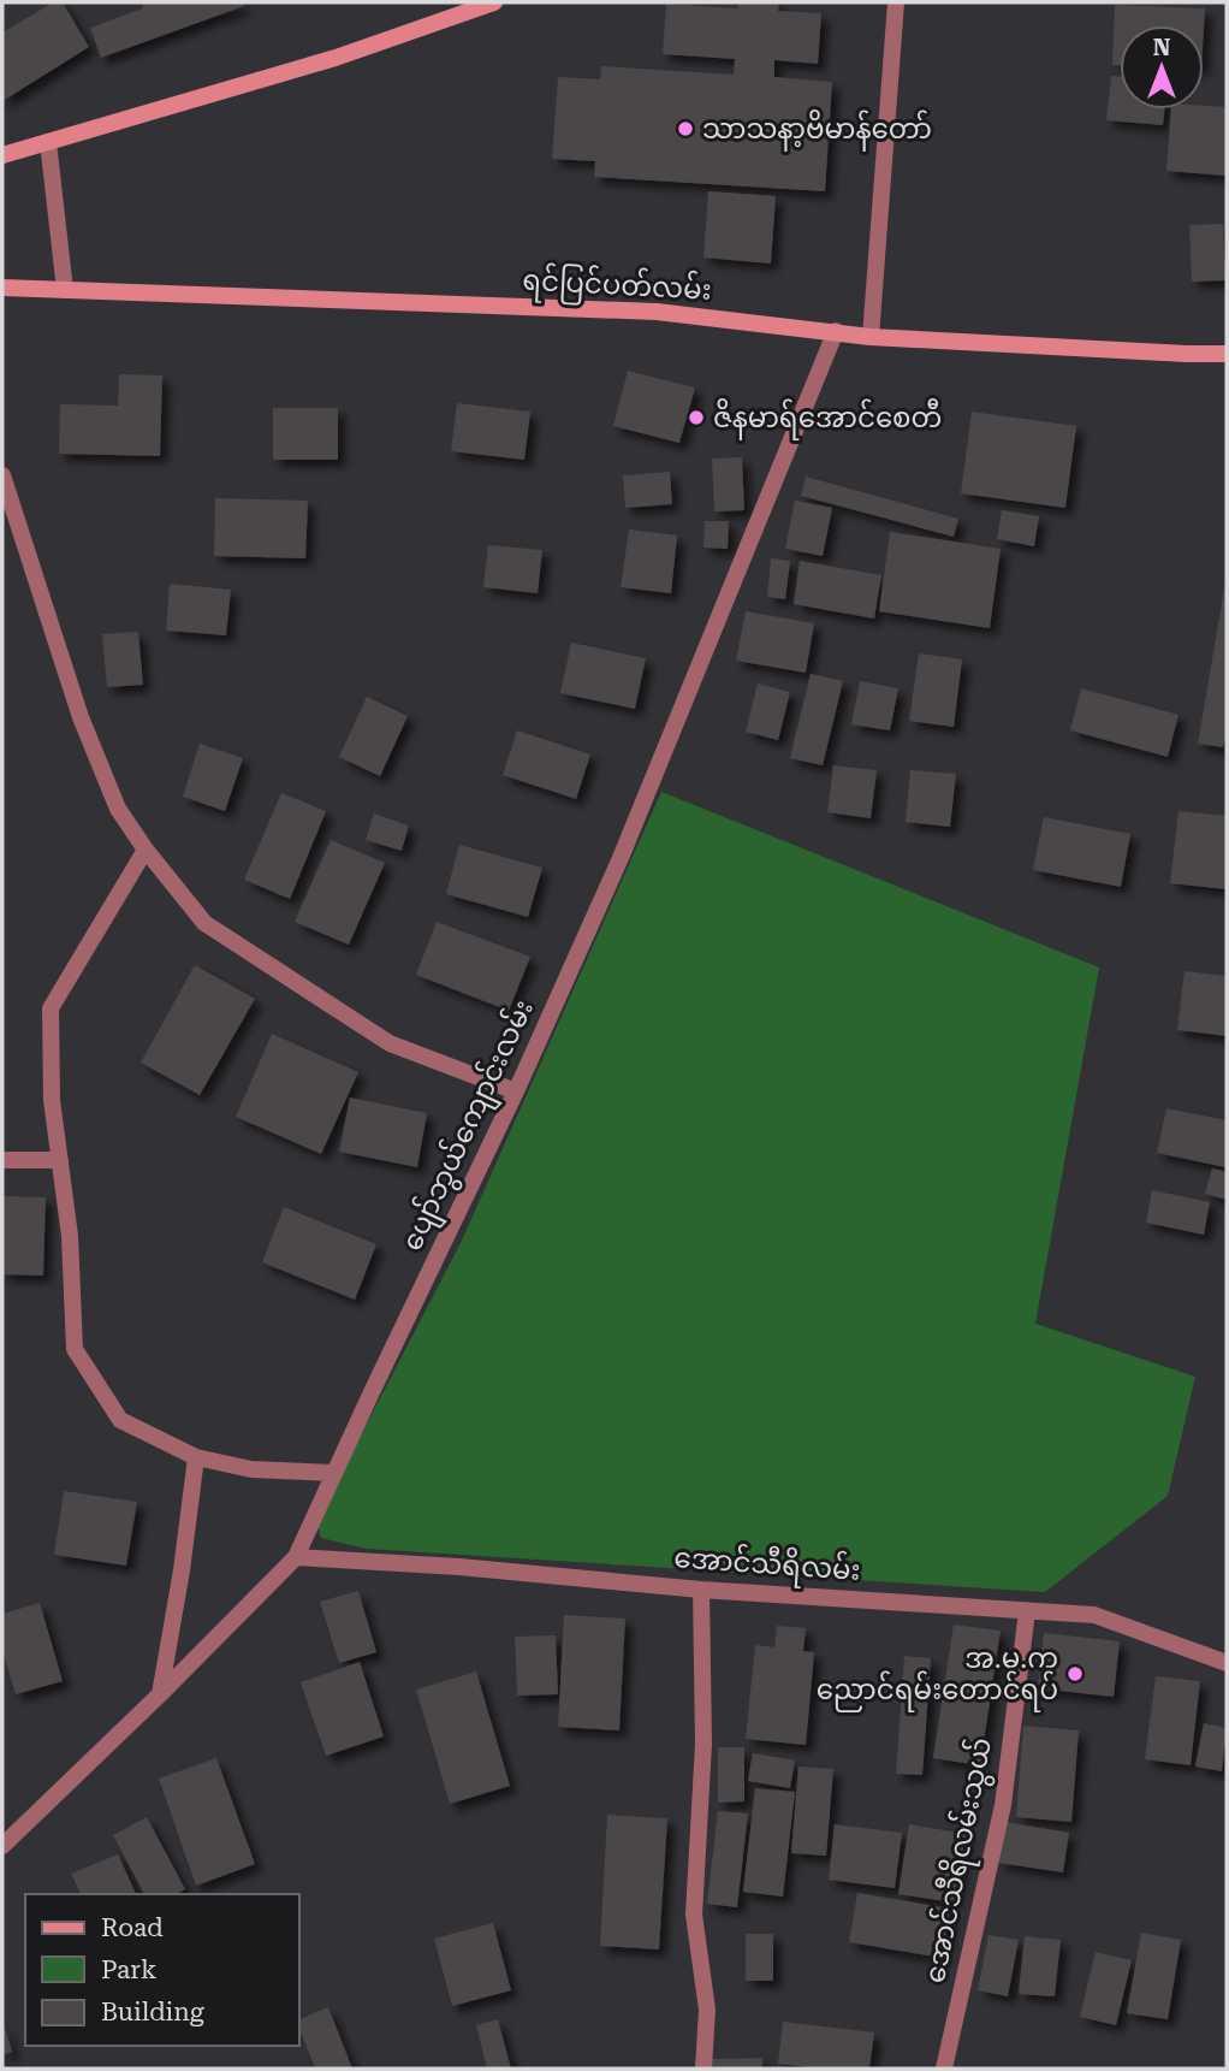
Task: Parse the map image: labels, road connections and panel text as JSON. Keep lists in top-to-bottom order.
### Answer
{
  "streets": {
    "street": [
      "ရင်ပြင်ပတ်လမ်း",
      "ပျော်ဘွယ်ကျောင်းလမ်း",
      "အောင်သီရိလမ်း",
      "အောင်သီရိလမ်းသွယ်"
    ]
  },
  "crossings": [
    ["ရင်ပြင်ပတ်လမ်း", "ပျော်ဘွယ်ကျောင်းလမ်း"],
    ["ပျော်ဘွယ်ကျောင်းလမ်း", "အောင်သီရိလမ်း"],
    ["အောင်သီရိလမ်း", "အောင်သီရိလမ်းသွယ်"]
  ],
  "places": ["သာသနာ့ဗိမာန်တော်", "ဇိနမာရ်အောင်စေတီ", "အ.မ.က ညောင်ရမ်းတောင်ရပ်"],
  "legend": ["Road", "Park", "Building"],
  "north": "top"
}
